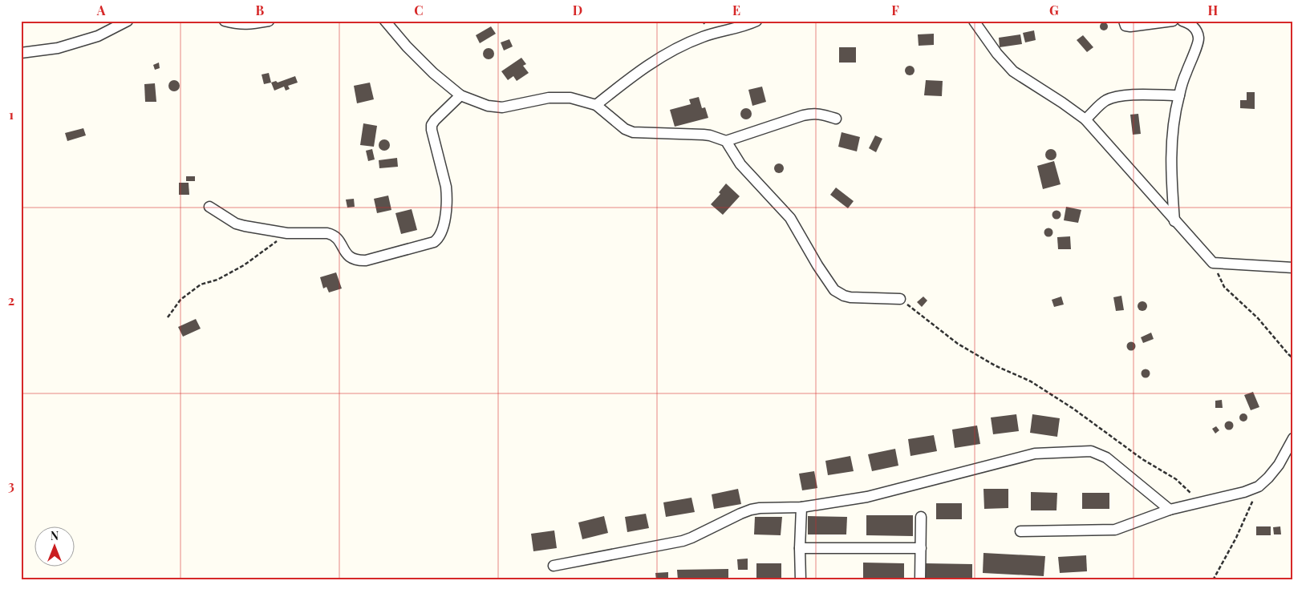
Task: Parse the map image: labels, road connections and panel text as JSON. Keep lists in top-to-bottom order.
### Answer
{
  "north": "top",
  "grid": {
    "columns": [
      "A",
      "B",
      "C",
      "D",
      "E",
      "F",
      "G",
      "H"
    ],
    "rows": ["1", "2", "3"]
  }
}
